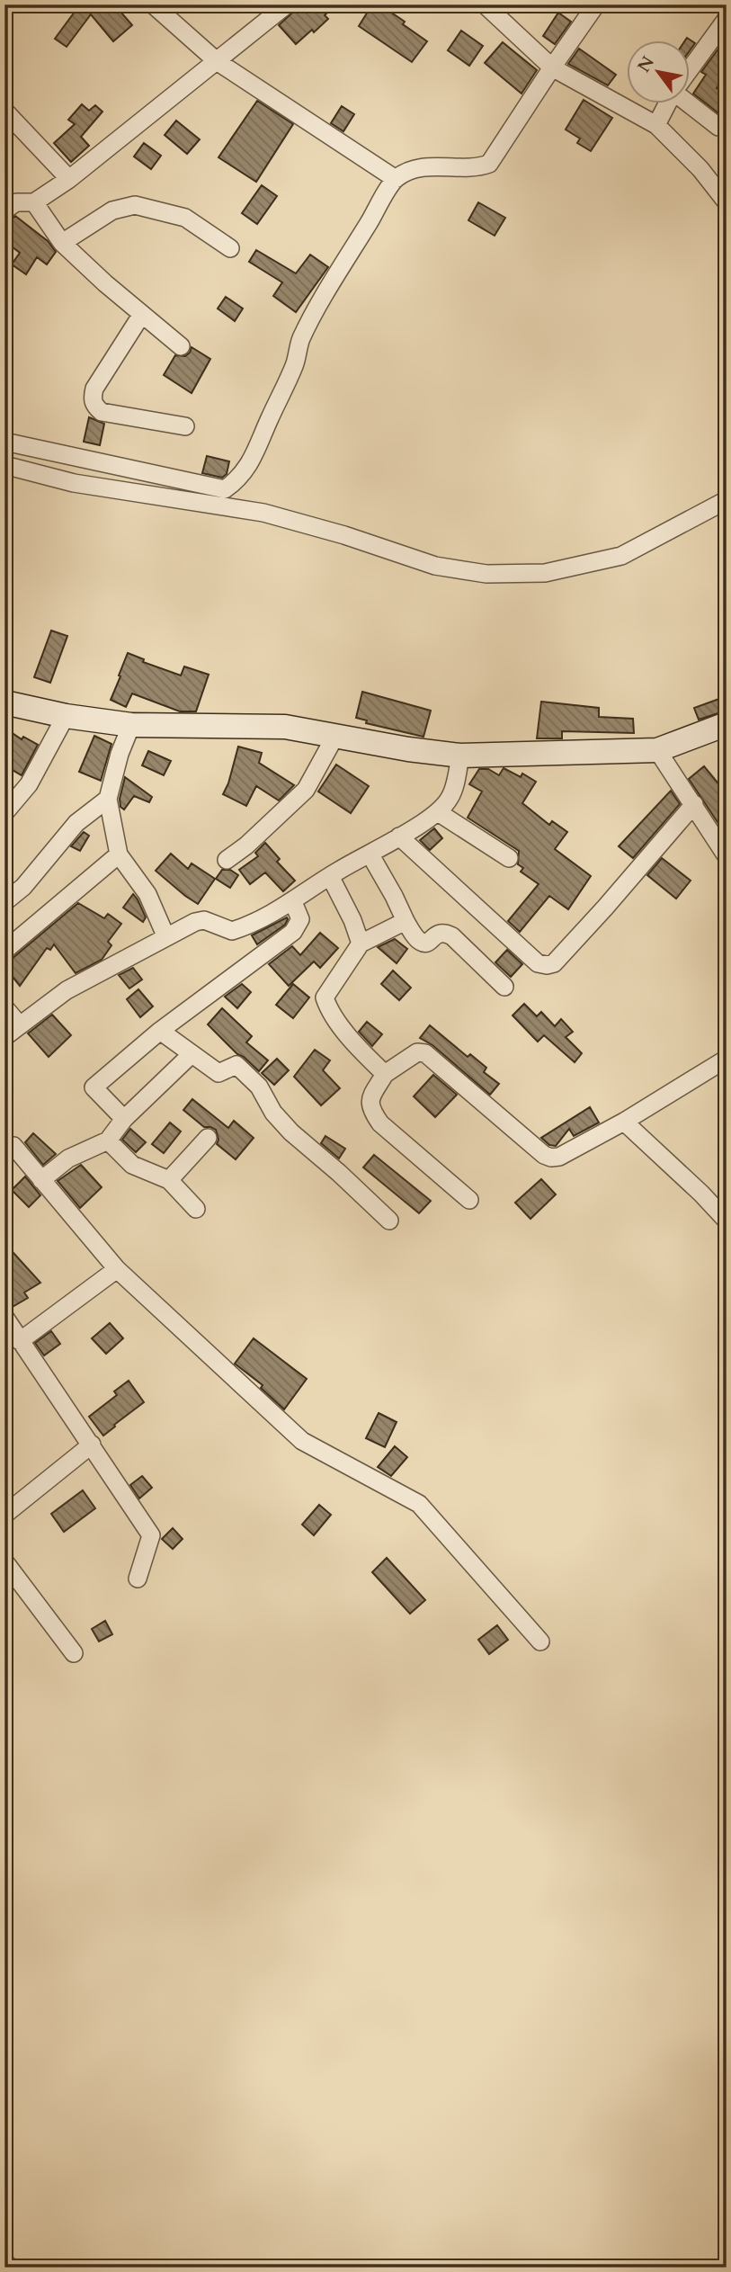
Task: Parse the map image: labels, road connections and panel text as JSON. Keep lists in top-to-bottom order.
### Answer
{
  "north": "top left"
}
